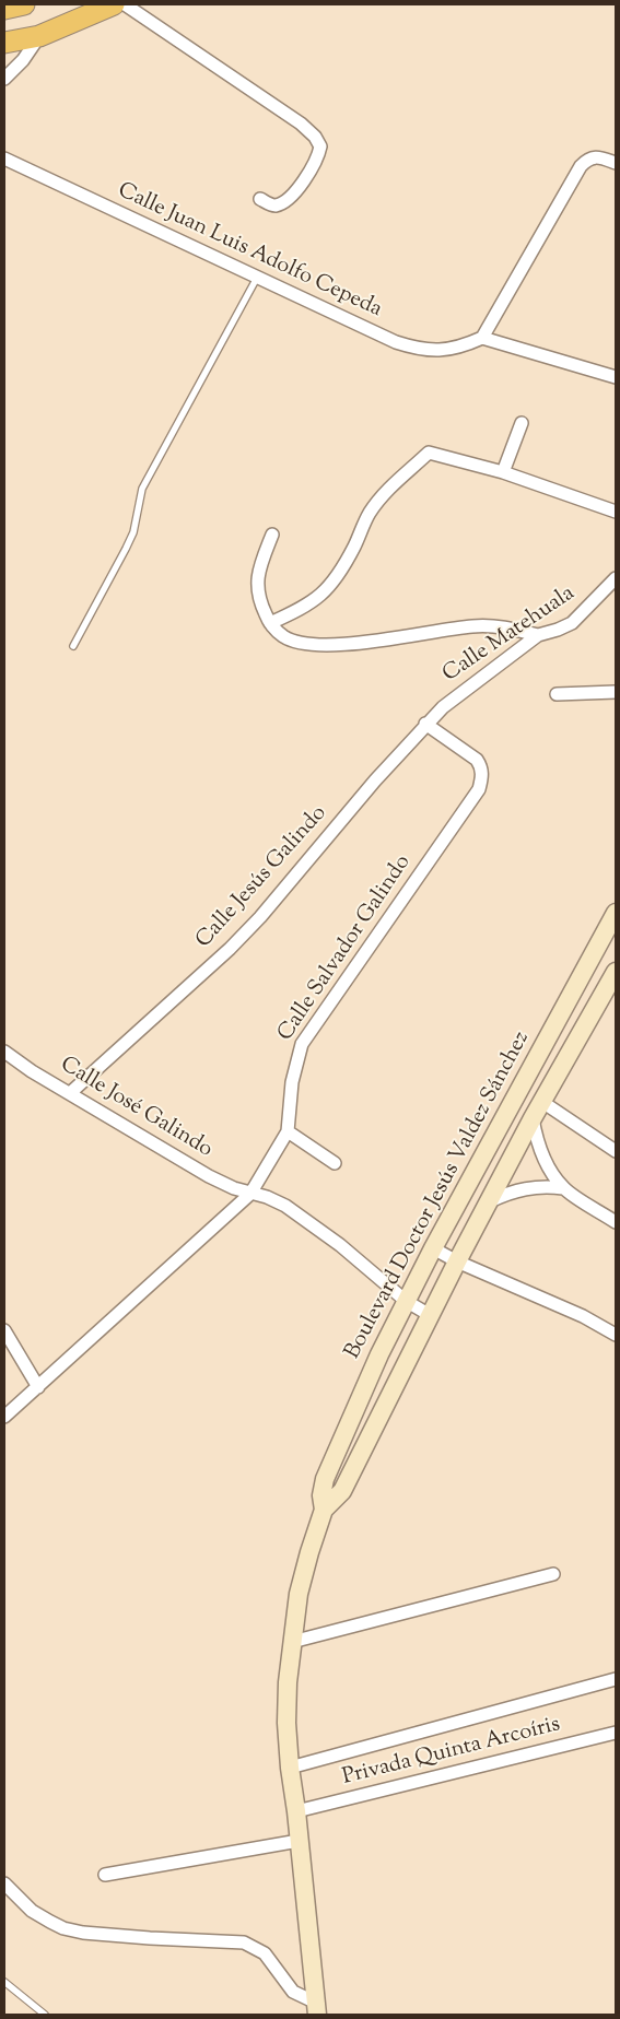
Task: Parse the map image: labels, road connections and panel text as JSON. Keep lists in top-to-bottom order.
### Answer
{
  "streets": {
    "main road": ["Boulevard Doctor Jesús Valdez Sánchez"],
    "street": [
      "Calle Juan Luis Adolfo Cepeda",
      "Calle Matehuala",
      "Calle Jesús Galindo",
      "Calle Salvador Galindo",
      "Calle José Galindo",
      "Privada Quinta Arcoíris"
    ]
  },
  "crossings": [
    ["Calle Matehuala", "Calle Jesús Galindo"],
    ["Calle Matehuala", "Calle Salvador Galindo"],
    ["Calle Jesús Galindo", "Calle Salvador Galindo"],
    ["Calle Jesús Galindo", "Calle José Galindo"],
    ["Calle Salvador Galindo", "Calle José Galindo"],
    ["Calle José Galindo", "Boulevard Doctor Jesús Valdez Sánchez"],
    ["Boulevard Doctor Jesús Valdez Sánchez", "Privada Quinta Arcoíris"]
  ]
}
